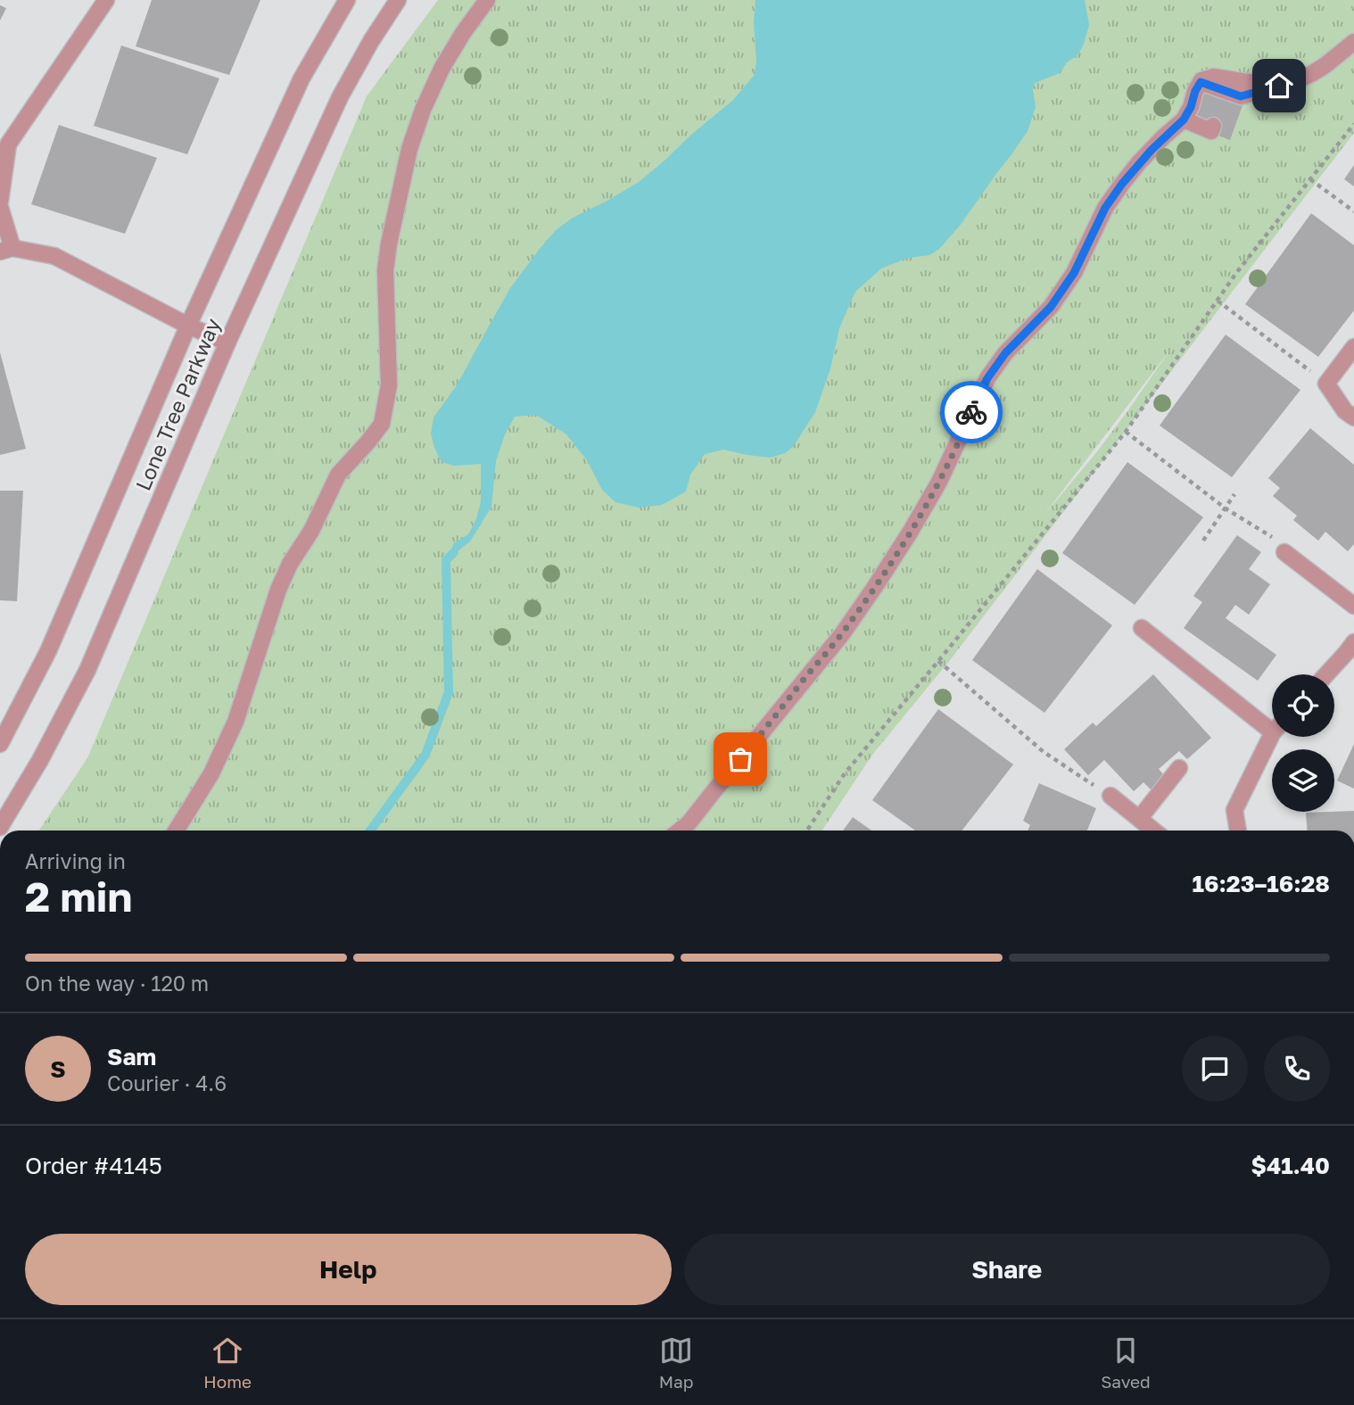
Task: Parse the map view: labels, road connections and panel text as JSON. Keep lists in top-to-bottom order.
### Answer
{
  "streets": {
    "street": ["Lone Tree Parkway"]
  },
  "page": {
    "heading": ["2 min", "Arriving in", "16:23–16:28"],
    "panel": [
      "Sam",
      "Courier · 4.6",
      "Order #4145",
      "$41.40"
    ],
    "bar": "On the way · 120 m",
    "round": "S",
    "buttons": ["Help", "Share"],
    "tabs": ["Home", "Map", "Saved"]
  }
}
